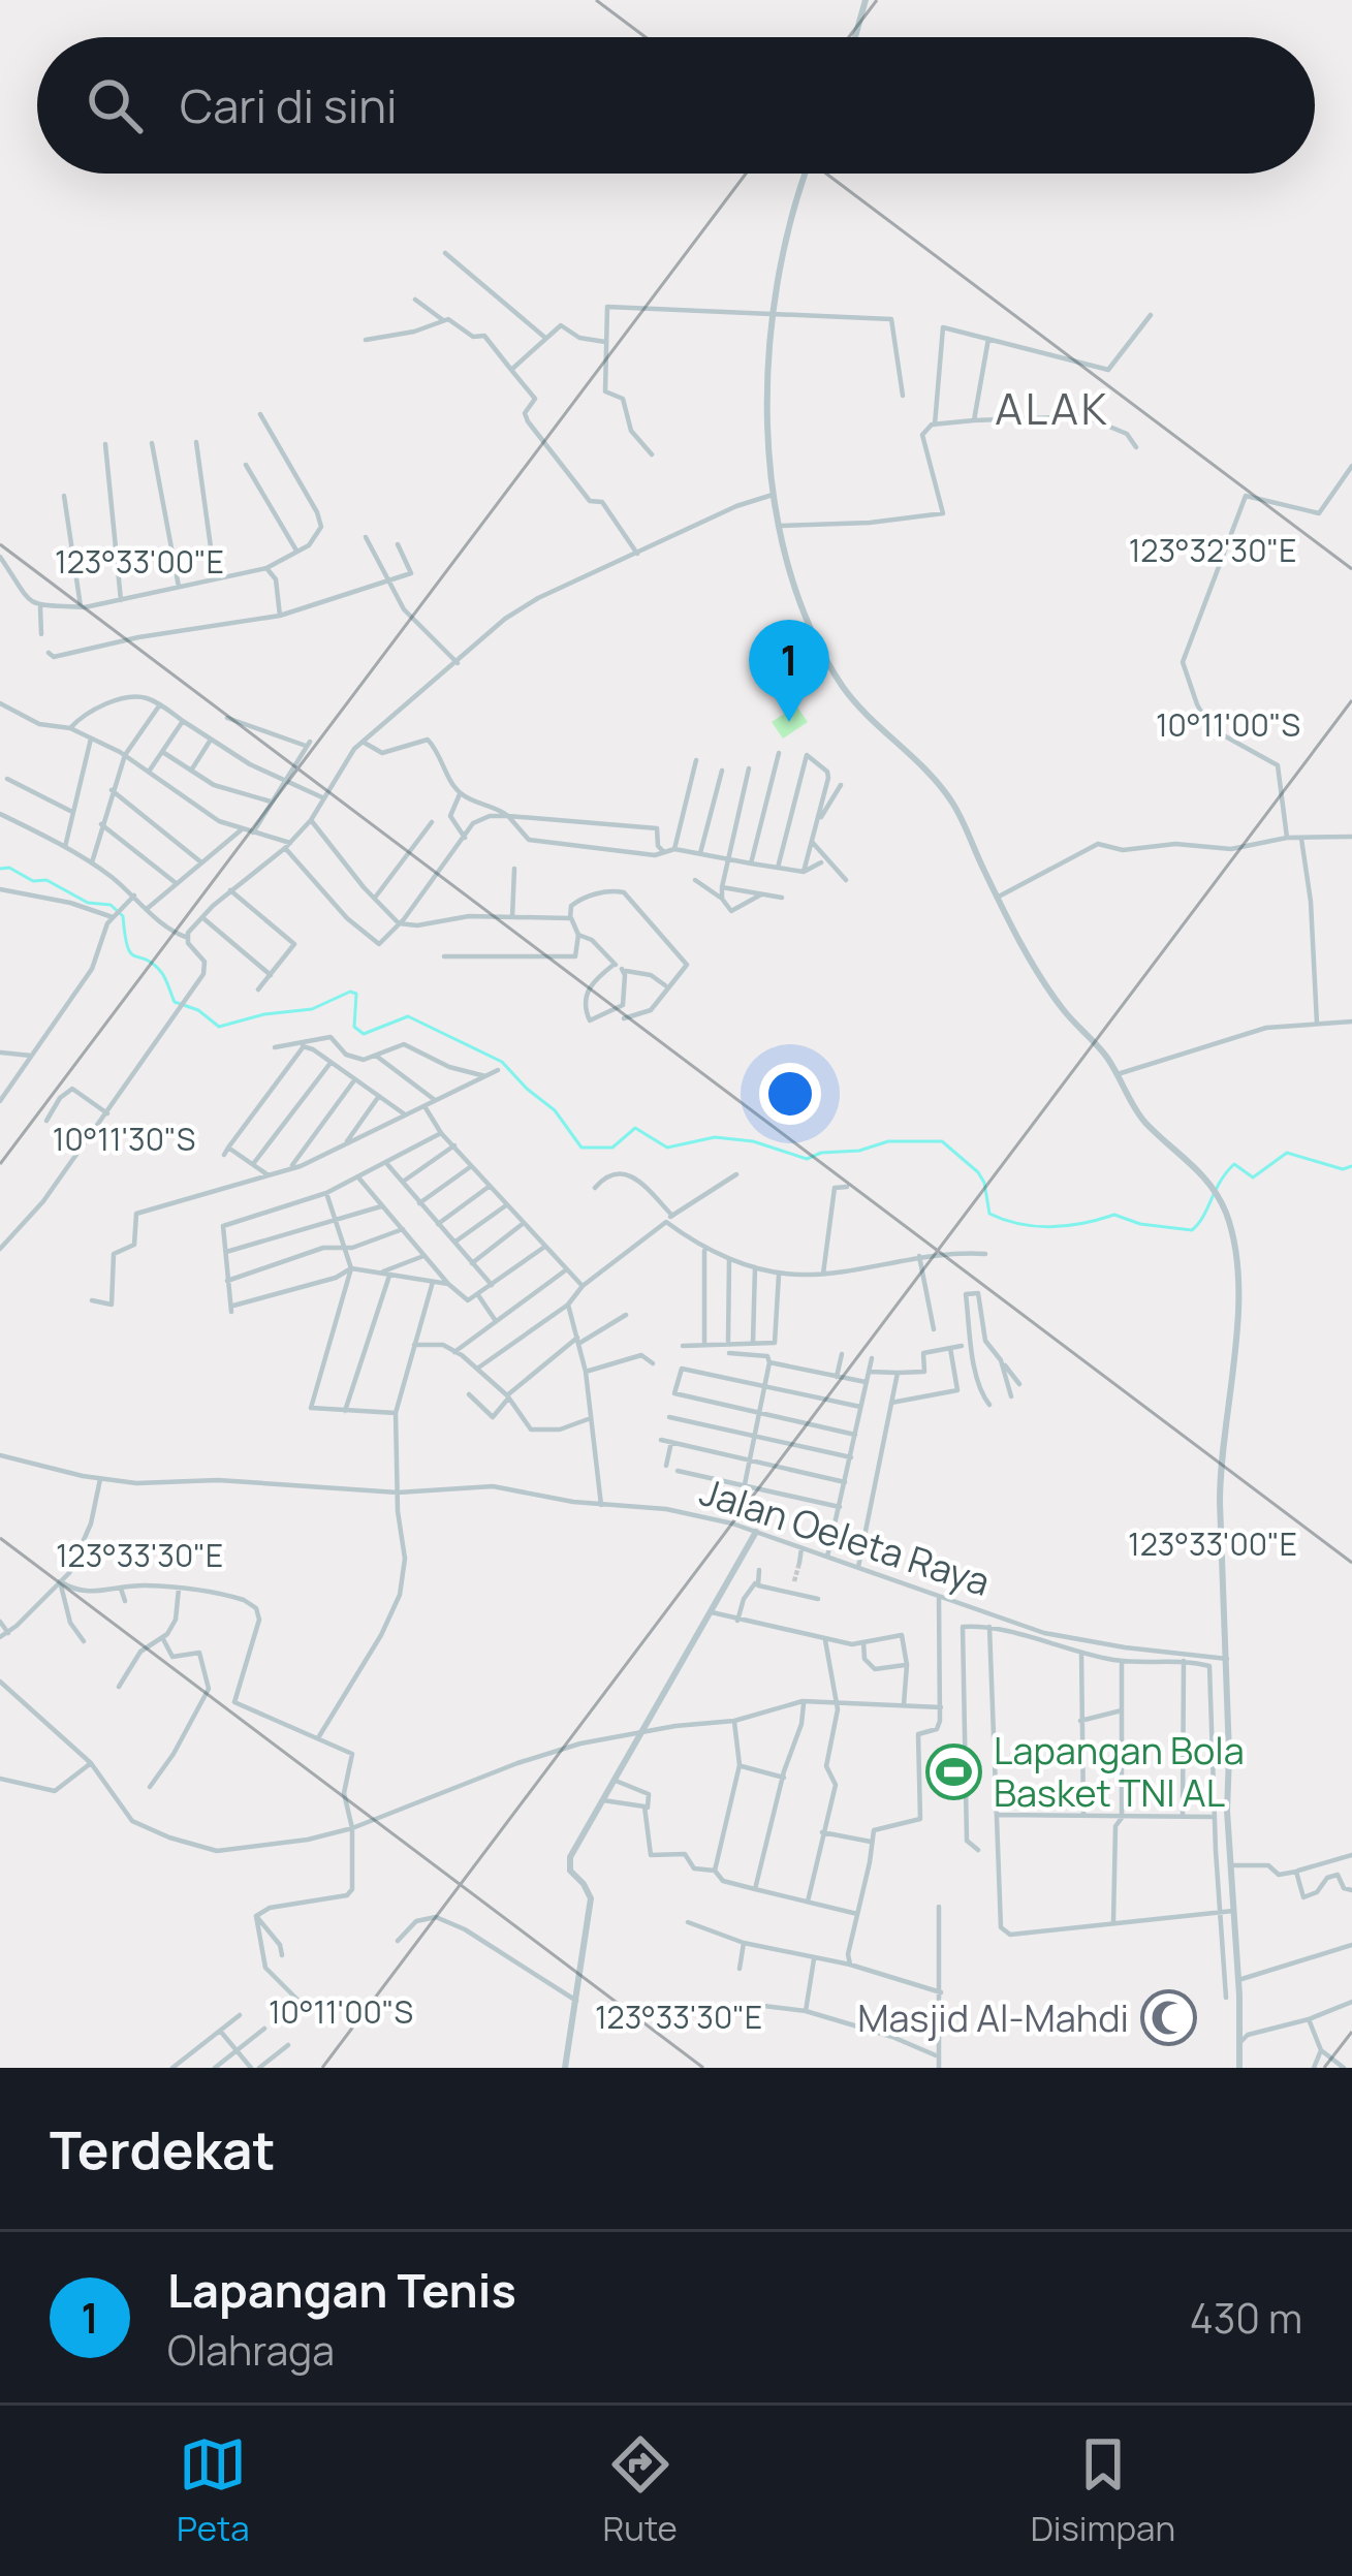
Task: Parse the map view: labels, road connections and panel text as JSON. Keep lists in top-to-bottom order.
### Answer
{
  "streets": {
    "street": ["Jalan Oeleta Raya"]
  },
  "districts": ["ALAK"],
  "places": {
    "sports": ["Lapangan Bola Basket TNI AL"],
    "mosque": ["Masjid Al-Mahdi"]
  },
  "page": {
    "search": "Cari di sini",
    "pins": "1",
    "heading": "Terdekat",
    "list": [
      {
        "mark": "1",
        "name": "Lapangan Tenis",
        "note": "Olahraga",
        "value": "430 m"
      }
    ],
    "nav": ["Peta", "Rute", "Disimpan"]
  },
  "coordinates": [
    "123°32'30\"E",
    "123°33'00\"E",
    "10°11'00\"S",
    "10°11'30\"S",
    "123°33'30\"E"
  ]
}
